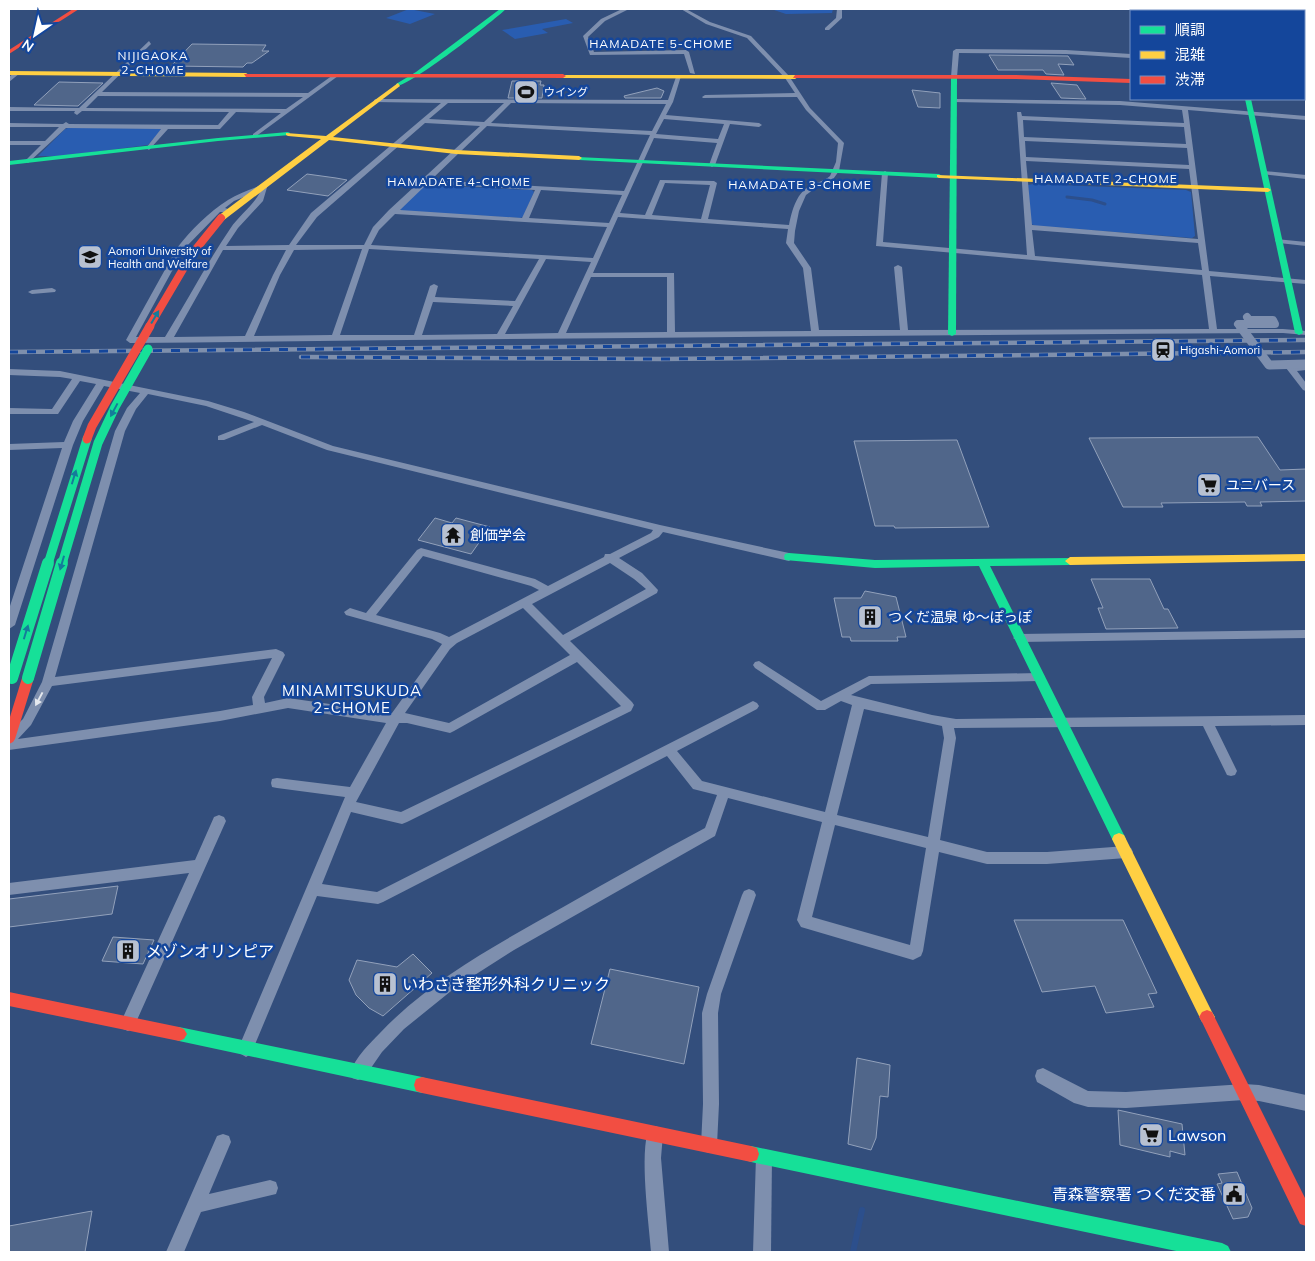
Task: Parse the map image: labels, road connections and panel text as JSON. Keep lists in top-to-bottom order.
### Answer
{
  "districts": [
    "HAMADATE 5-CHOME",
    "NIJIGAOKA 2-CHOME",
    "HAMADATE 2-CHOME",
    "HAMADATE 4-CHOME",
    "HAMADATE 3-CHOME",
    "MINAMITSUKUDA 2-CHOME"
  ],
  "places": {
    "sports": ["ウイング"],
    "school or university": ["Aomori University of Health and Welfare"],
    "station": ["Higashi-Aomori"],
    "supermarket": ["ユニバース", "Lawson"],
    "temple": ["創価学会"],
    "building": ["つくだ温泉 ゆ～ぽっぽ", "メゾンオリンピア", "いわさき整形外科クリニック"],
    "public building": ["青森警察署 つくだ交番"]
  },
  "legend": ["順調", "混雑", "渋滞"],
  "north": "bottom left"
}
